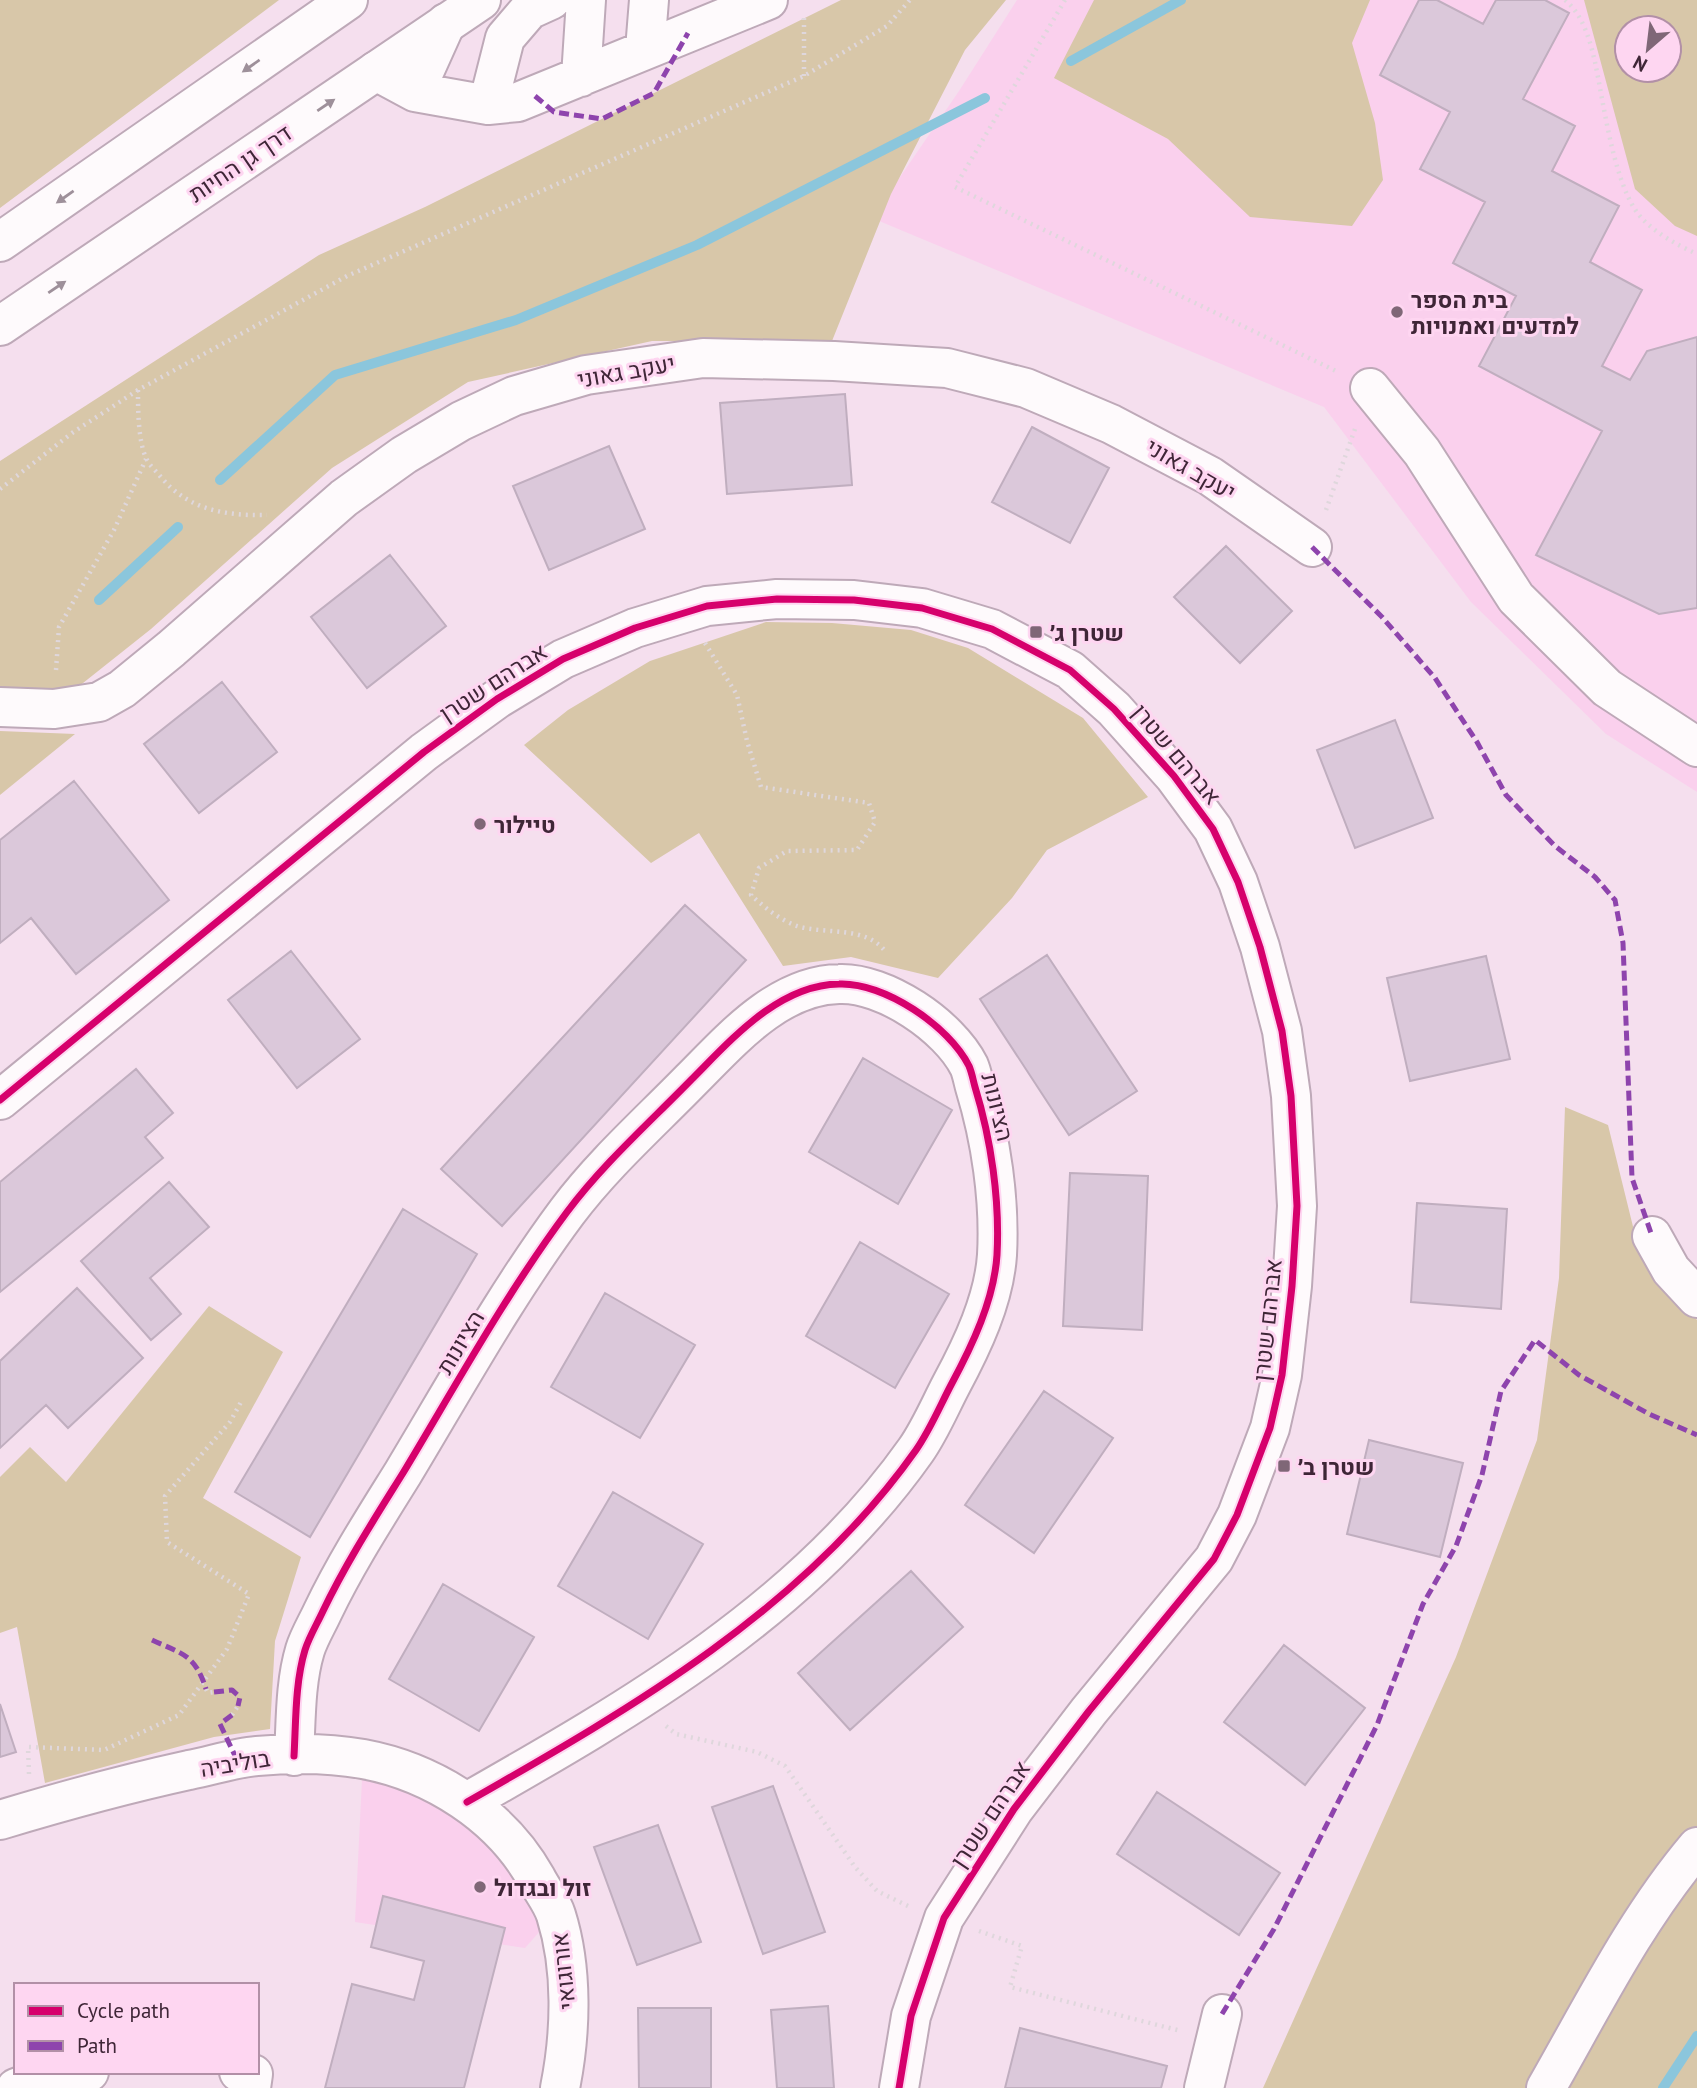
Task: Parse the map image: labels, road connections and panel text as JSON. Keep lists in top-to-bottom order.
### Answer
{
  "streets": {
    "street": [
      "דרך גן החיות",
      "יעקב גאוני",
      "אברהם שטרן",
      "הציונות",
      "בוליביה",
      "אורוגואי"
    ]
  },
  "crossings": [
    ["הציונות", "בוליביה"],
    ["הציונות", "אורוגואי"],
    ["בוליביה", "אורוגואי"]
  ],
  "places": {
    "other": ["בית הספר למדעים ואמנויות", "טיילור", "זול ובגדול"],
    "transit": ["שטרן ג׳", "שטרן ב׳"]
  },
  "legend": ["Cycle path", "Path"],
  "north": "bottom left"
}
